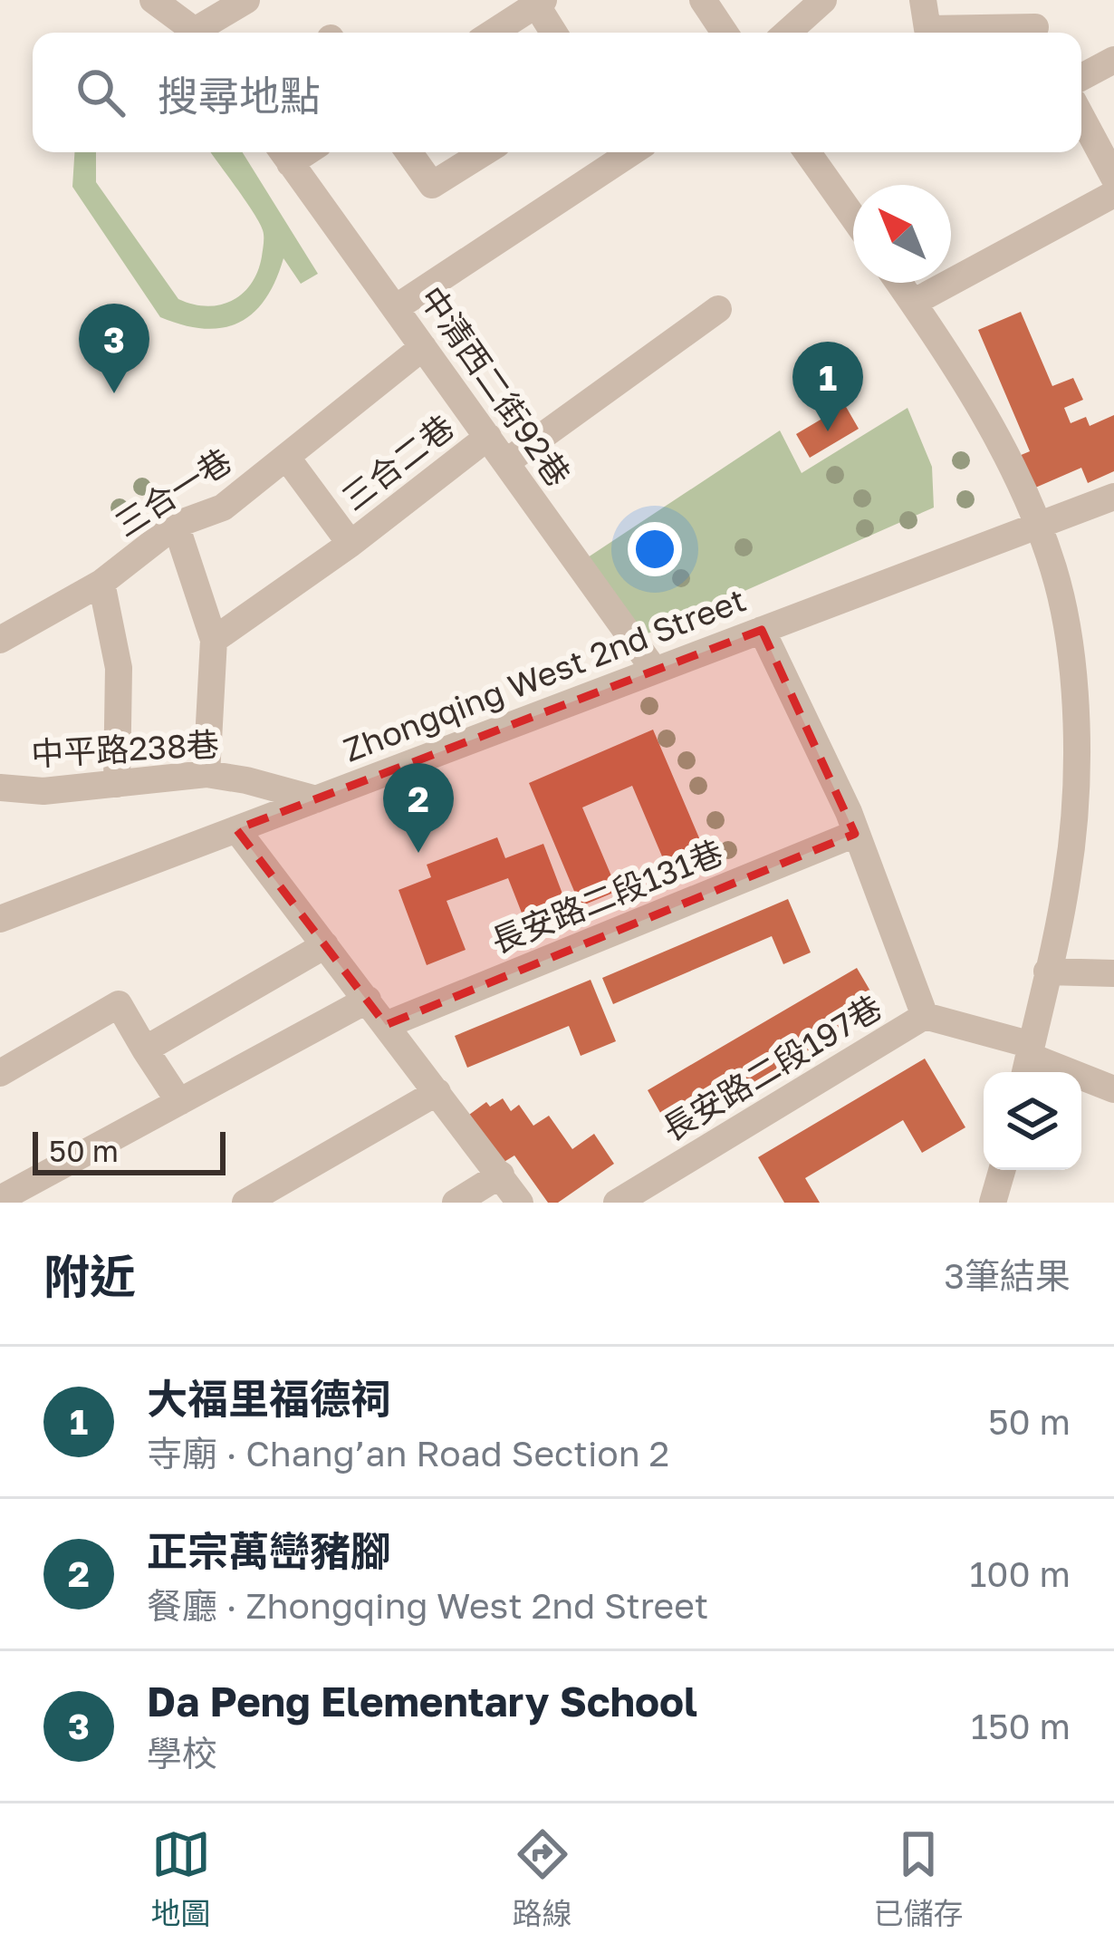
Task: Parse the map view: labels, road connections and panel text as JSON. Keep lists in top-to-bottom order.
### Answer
{
  "streets": {
    "street": [
      "中清西二街92巷",
      "三合二巷",
      "三合一巷",
      "Zhongqing West 2nd Street",
      "中平路238巷",
      "長安路二段131巷",
      "長安路二段197巷"
    ]
  },
  "crossings": [
    ["中清西二街92巷", "三合二巷"],
    ["中清西二街92巷", "三合一巷"],
    ["中清西二街92巷", "Zhongqing West 2nd Street"],
    ["三合二巷", "三合一巷"],
    ["Zhongqing West 2nd Street", "中平路238巷"]
  ],
  "scale_bar": "50 m",
  "north": "top left",
  "page": {
    "search": "搜尋地點",
    "pins": ["3", "1", "2"],
    "scale": "50 m",
    "heading": ["附近", "3筆結果"],
    "list": [
      {
        "mark": "1",
        "name": "大福里福德祠",
        "note": "寺廟 · Chang’an Road Section 2",
        "value": "50 m"
      },
      {
        "mark": "2",
        "name": "正宗萬巒豬腳",
        "note": "餐廳 · Zhongqing West 2nd Street",
        "value": "100 m"
      },
      {
        "mark": "3",
        "name": "Da Peng Elementary School",
        "note": "學校",
        "value": "150 m"
      }
    ],
    "nav": ["地圖", "路線", "已儲存"]
  }
}
